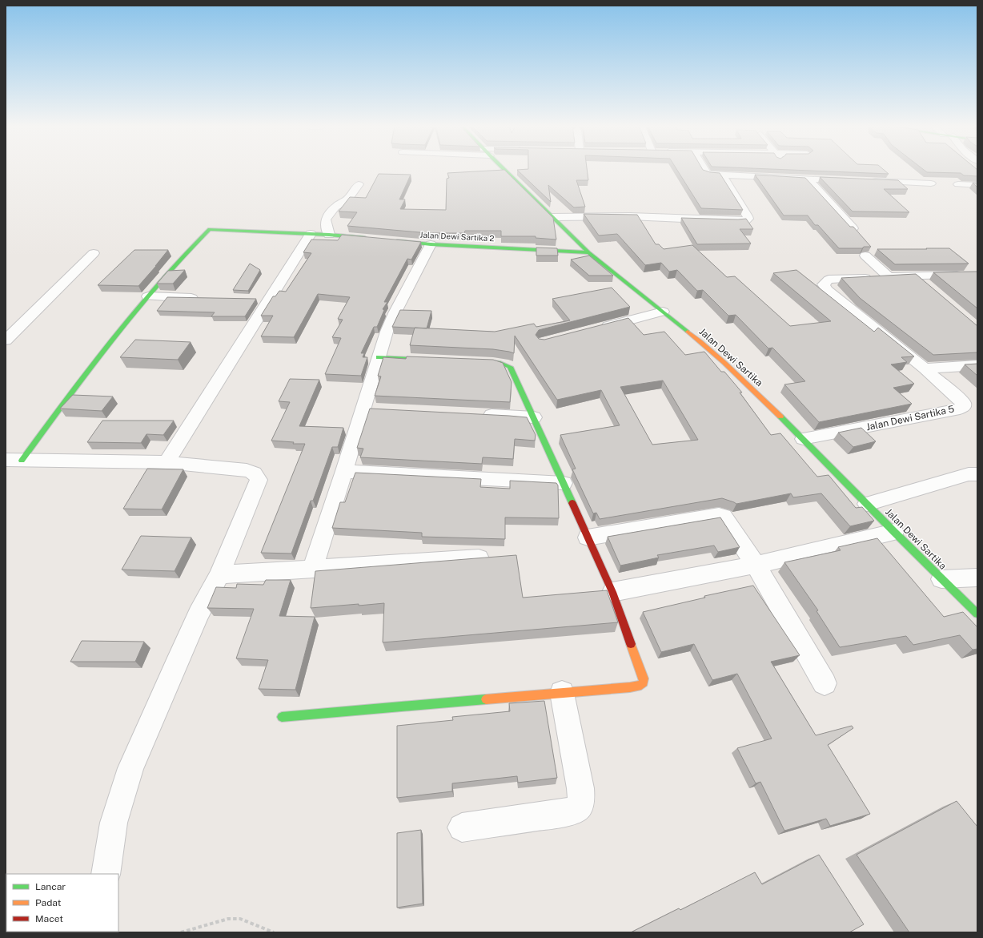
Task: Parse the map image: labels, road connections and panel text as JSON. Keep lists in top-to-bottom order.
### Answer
{
  "streets": {
    "street": ["Jalan Dewi Sartika 2", "Jalan Dewi Sartika", "Jalan Dewi Sartika 5"]
  },
  "crossings": [
    ["Jalan Dewi Sartika 2", "Jalan Dewi Sartika"],
    ["Jalan Dewi Sartika", "Jalan Dewi Sartika 5"]
  ],
  "legend": ["Lancar", "Padat", "Macet"]
}
